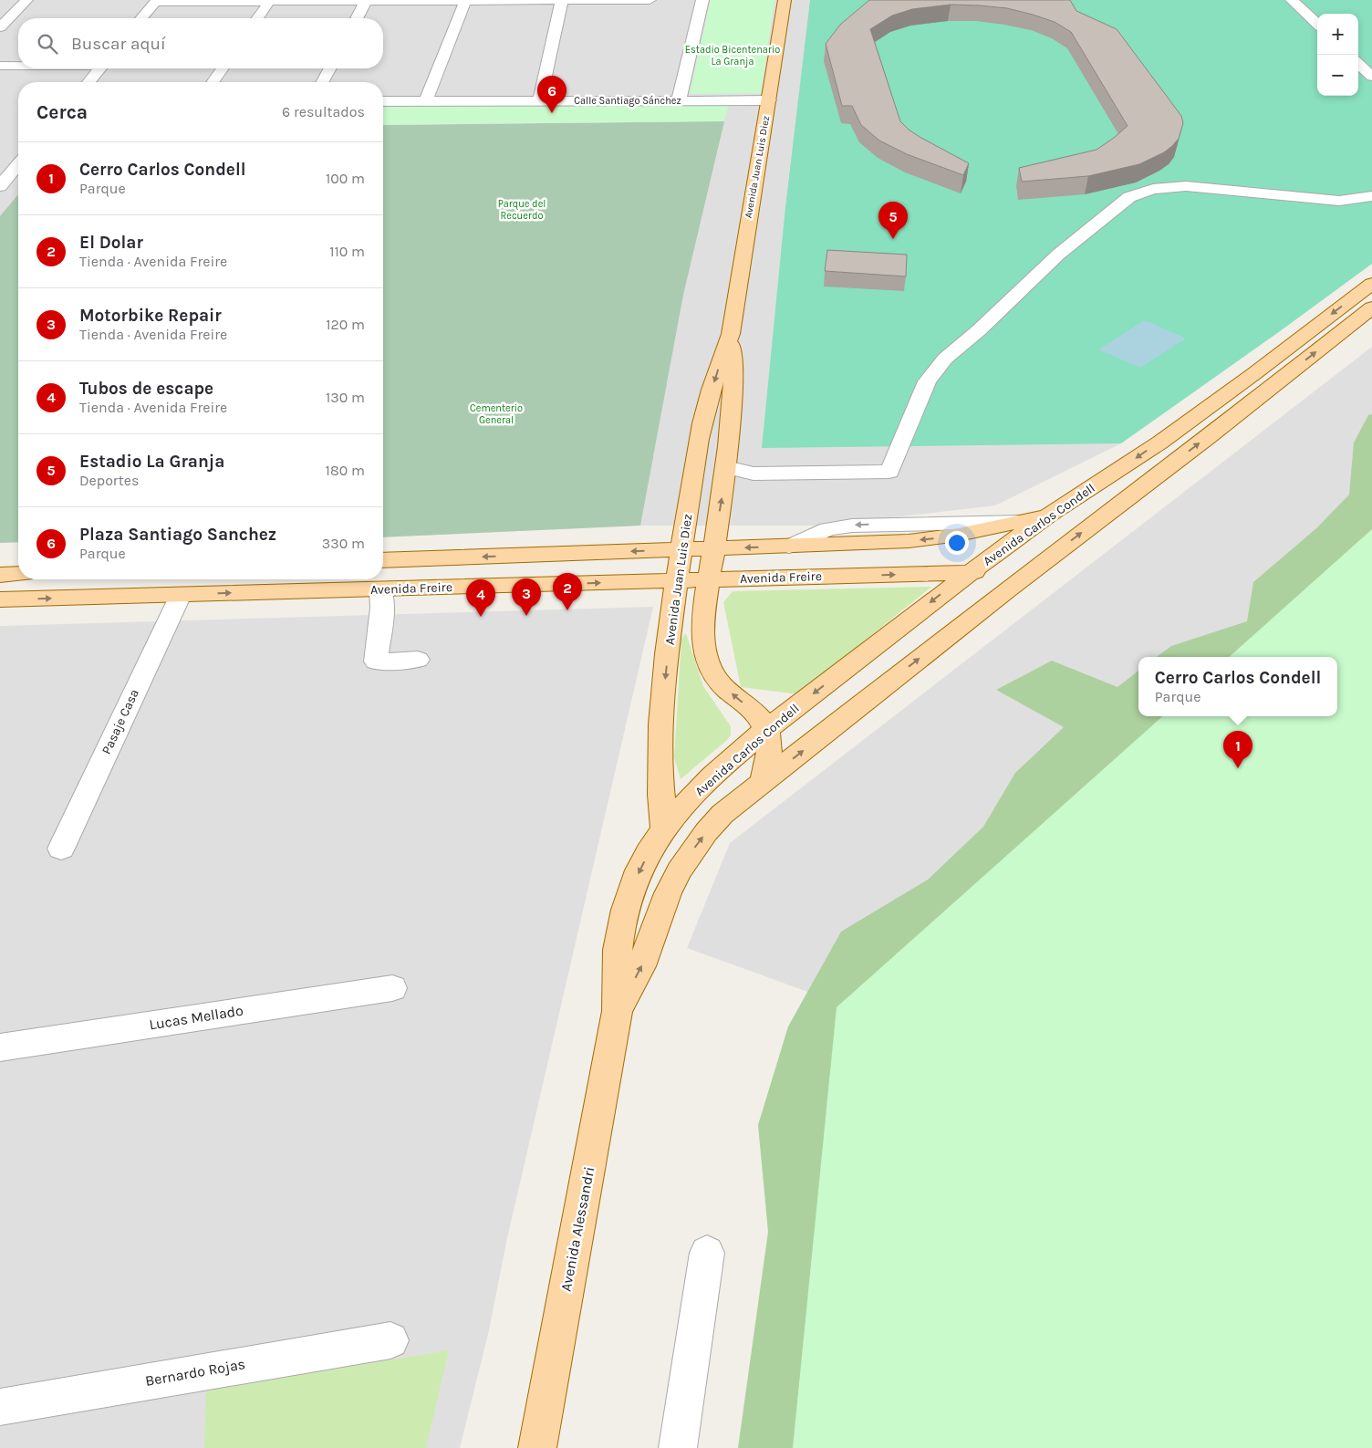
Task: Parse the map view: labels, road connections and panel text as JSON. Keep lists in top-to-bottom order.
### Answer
{
  "streets": {
    "main road": [
      "Avenida Juan Luis Diez",
      "Avenida Carlos Condell",
      "Avenida Freire",
      "Avenida Alessandri"
    ],
    "street": [
      "Calle Santiago Sánchez",
      "Pasaje Casa",
      "Lucas Mellado",
      "Bernardo Rojas"
    ]
  },
  "crossings": [
    ["Calle Santiago Sánchez", "Avenida Juan Luis Diez"],
    ["Avenida Juan Luis Diez", "Avenida Carlos Condell"],
    ["Avenida Juan Luis Diez", "Avenida Freire"],
    ["Avenida Carlos Condell", "Avenida Freire"],
    ["Avenida Carlos Condell", "Avenida Alessandri"],
    ["Avenida Freire", "Pasaje Casa"]
  ],
  "parks": ["Estadio Bicentenario La Granja", "Parque del Recuerdo", "Cementerio General"],
  "page": {
    "map_buttons": ["+", "−"],
    "search": "Buscar aquí",
    "pins": [
      "6",
      "5",
      "2",
      "3",
      "4",
      "1"
    ],
    "heading": ["Cerca", "6 resultados"],
    "list": [
      {
        "mark": "1",
        "name": "Cerro Carlos Condell",
        "note": "Parque",
        "value": "100 m"
      },
      {
        "mark": "2",
        "name": "El Dolar",
        "note": "Tienda · Avenida Freire",
        "value": "110 m"
      },
      {
        "mark": "3",
        "name": "Motorbike Repair",
        "note": "Tienda · Avenida Freire",
        "value": "120 m"
      },
      {
        "mark": "4",
        "name": "Tubos de escape",
        "note": "Tienda · Avenida Freire",
        "value": "130 m"
      },
      {
        "mark": "5",
        "name": "Estadio La Granja",
        "note": "Deportes",
        "value": "180 m"
      },
      {
        "mark": "6",
        "name": "Plaza Santiago Sanchez",
        "note": "Parque",
        "value": "330 m"
      }
    ],
    "popup": ["Cerro Carlos Condell", "Parque"]
  }
}
